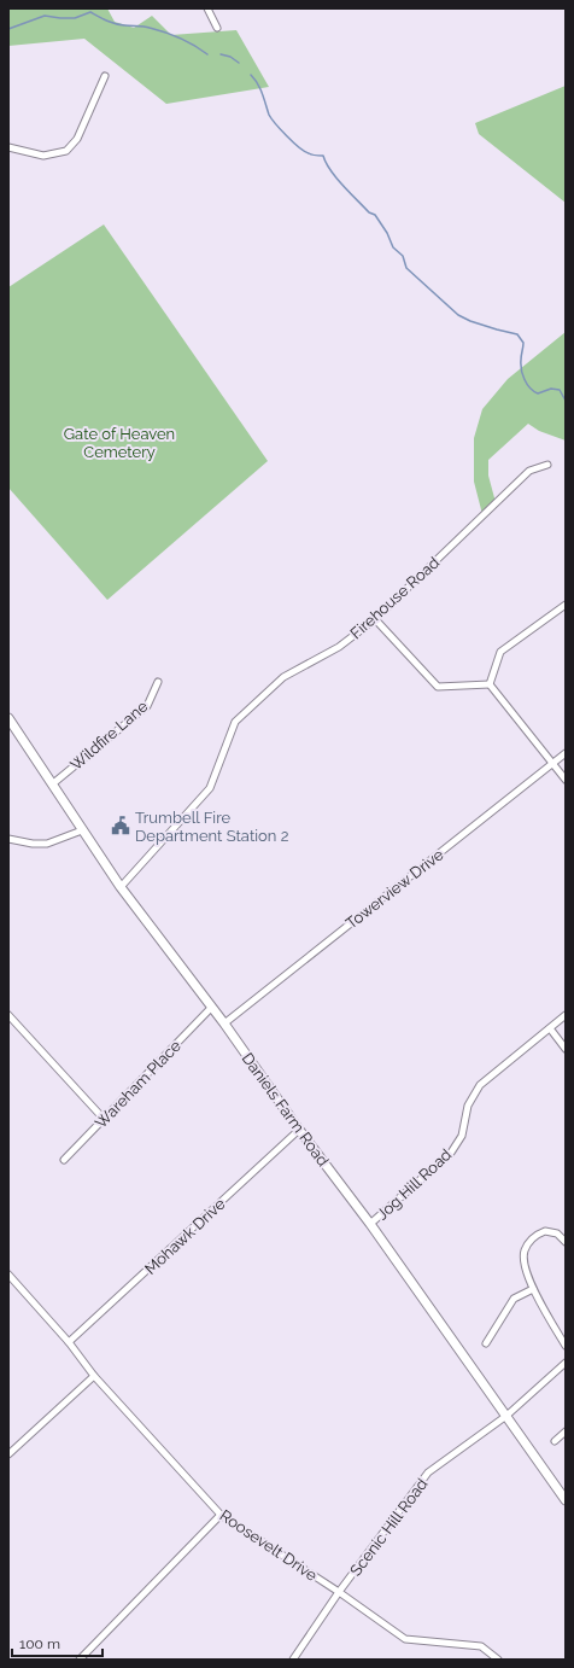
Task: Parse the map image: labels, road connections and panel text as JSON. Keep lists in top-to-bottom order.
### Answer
{
  "streets": {
    "main road": ["Daniels Farm Road"],
    "street": [
      "Firehouse Road",
      "Wildfire Lane",
      "Towerview Drive",
      "Wareham Place",
      "Jog Hill Road",
      "Mohawk Drive",
      "Scenic Hill Road",
      "Roosevelt Drive"
    ]
  },
  "crossings": [
    ["Firehouse Road", "Daniels Farm Road"],
    ["Wildfire Lane", "Daniels Farm Road"],
    ["Towerview Drive", "Daniels Farm Road"],
    ["Wareham Place", "Daniels Farm Road"],
    ["Daniels Farm Road", "Jog Hill Road"],
    ["Daniels Farm Road", "Mohawk Drive"],
    ["Daniels Farm Road", "Scenic Hill Road"],
    ["Mohawk Drive", "Roosevelt Drive"],
    ["Scenic Hill Road", "Roosevelt Drive"]
  ],
  "parks": ["Gate of Heaven Cemetery"],
  "places": {
    "public building": ["Trumbell Fire Department Station 2"]
  },
  "scale_bar": "100 m"
}
